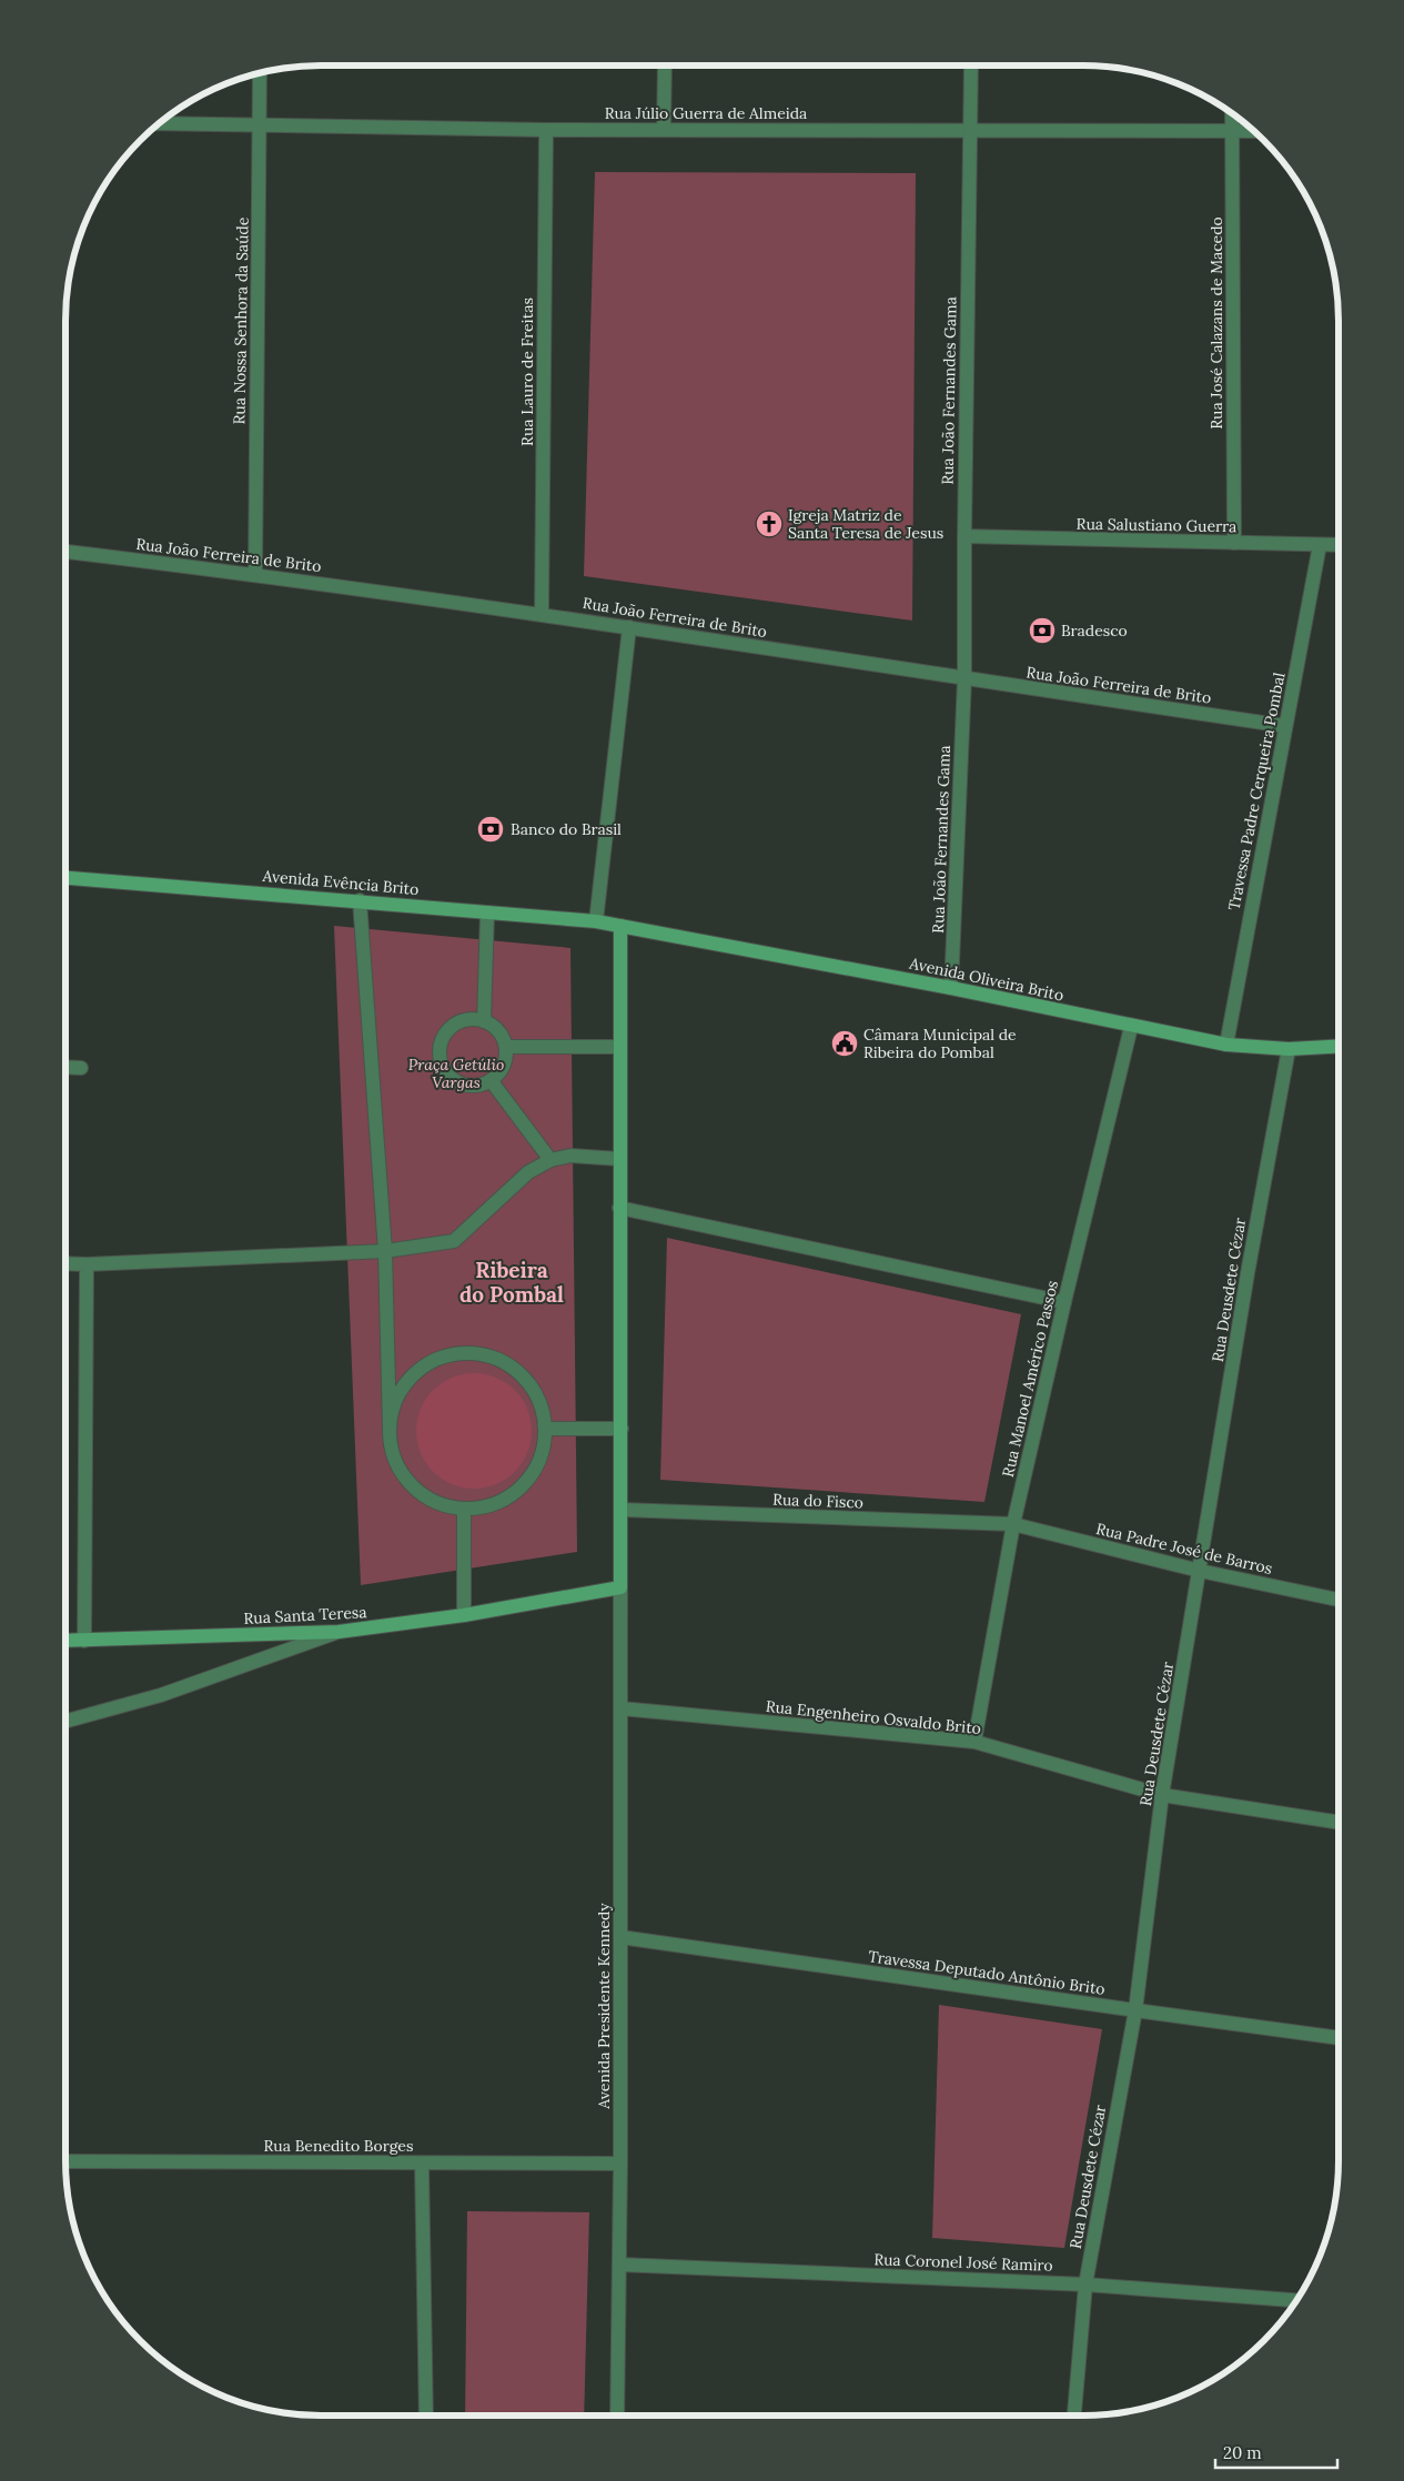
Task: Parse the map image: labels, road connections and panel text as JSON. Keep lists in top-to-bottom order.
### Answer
{
  "streets": {
    "main road": ["Avenida Evência Brito", "Avenida Oliveira Brito", "Rua Santa Teresa"],
    "street": [
      "Rua Júlio Guerra de Almeida",
      "Rua Nossa Senhora da Saúde",
      "Rua José Calazans de Macedo",
      "Rua Lauro de Freitas",
      "Rua João Fernandes Gama",
      "Rua Salustiano Guerra",
      "Rua João Ferreira de Brito",
      "Travessa Padre Cerqueira Pombal",
      "Rua Deusdete Cézar",
      "Rua Manoel Américo Passos",
      "Rua do Fisco",
      "Rua Padre José de Barros",
      "Rua Engenheiro Osvaldo Brito",
      "Travessa Deputado Antônio Brito",
      "Avenida Presidente Kennedy",
      "Rua Benedito Borges",
      "Rua Coronel José Ramiro"
    ]
  },
  "crossings": [
    ["Rua Júlio Guerra de Almeida", "Rua Nossa Senhora da Saúde"],
    ["Rua Júlio Guerra de Almeida", "Rua José Calazans de Macedo"],
    ["Rua Júlio Guerra de Almeida", "Rua Lauro de Freitas"],
    ["Rua Júlio Guerra de Almeida", "Rua João Fernandes Gama"],
    ["Rua Nossa Senhora da Saúde", "Rua João Ferreira de Brito"],
    ["Rua José Calazans de Macedo", "Rua Salustiano Guerra"],
    ["Rua Lauro de Freitas", "Rua João Ferreira de Brito"],
    ["Rua João Fernandes Gama", "Rua Salustiano Guerra"],
    ["Rua João Fernandes Gama", "Rua João Ferreira de Brito"],
    ["Rua João Fernandes Gama", "Avenida Oliveira Brito"],
    ["Rua Salustiano Guerra", "Travessa Padre Cerqueira Pombal"],
    ["Rua João Ferreira de Brito", "Travessa Padre Cerqueira Pombal"],
    ["Travessa Padre Cerqueira Pombal", "Avenida Oliveira Brito"],
    ["Avenida Evência Brito", "Avenida Oliveira Brito"],
    ["Avenida Oliveira Brito", "Rua Deusdete Cézar"],
    ["Avenida Oliveira Brito", "Rua Manoel Américo Passos"],
    ["Rua Deusdete Cézar", "Rua Padre José de Barros"],
    ["Rua Deusdete Cézar", "Rua Engenheiro Osvaldo Brito"],
    ["Rua Deusdete Cézar", "Travessa Deputado Antônio Brito"],
    ["Rua Deusdete Cézar", "Rua Coronel José Ramiro"],
    ["Rua Manoel Américo Passos", "Rua do Fisco"],
    ["Rua Manoel Américo Passos", "Rua Padre José de Barros"],
    ["Rua Manoel Américo Passos", "Rua Engenheiro Osvaldo Brito"],
    ["Rua do Fisco", "Rua Padre José de Barros"],
    ["Rua Santa Teresa", "Avenida Presidente Kennedy"],
    ["Rua Engenheiro Osvaldo Brito", "Avenida Presidente Kennedy"],
    ["Travessa Deputado Antônio Brito", "Avenida Presidente Kennedy"],
    ["Avenida Presidente Kennedy", "Rua Benedito Borges"],
    ["Avenida Presidente Kennedy", "Rua Coronel José Ramiro"]
  ],
  "districts": ["Ribeira do Pombal"],
  "parks": ["Praça Getúlio Vargas"],
  "places": {
    "church": ["Igreja Matriz de Santa Teresa de Jesus"],
    "bank": ["Bradesco", "Banco do Brasil"],
    "public building": ["Câmara Municipal de Ribeira do Pombal"]
  },
  "scale_bar": "20 m"
}
